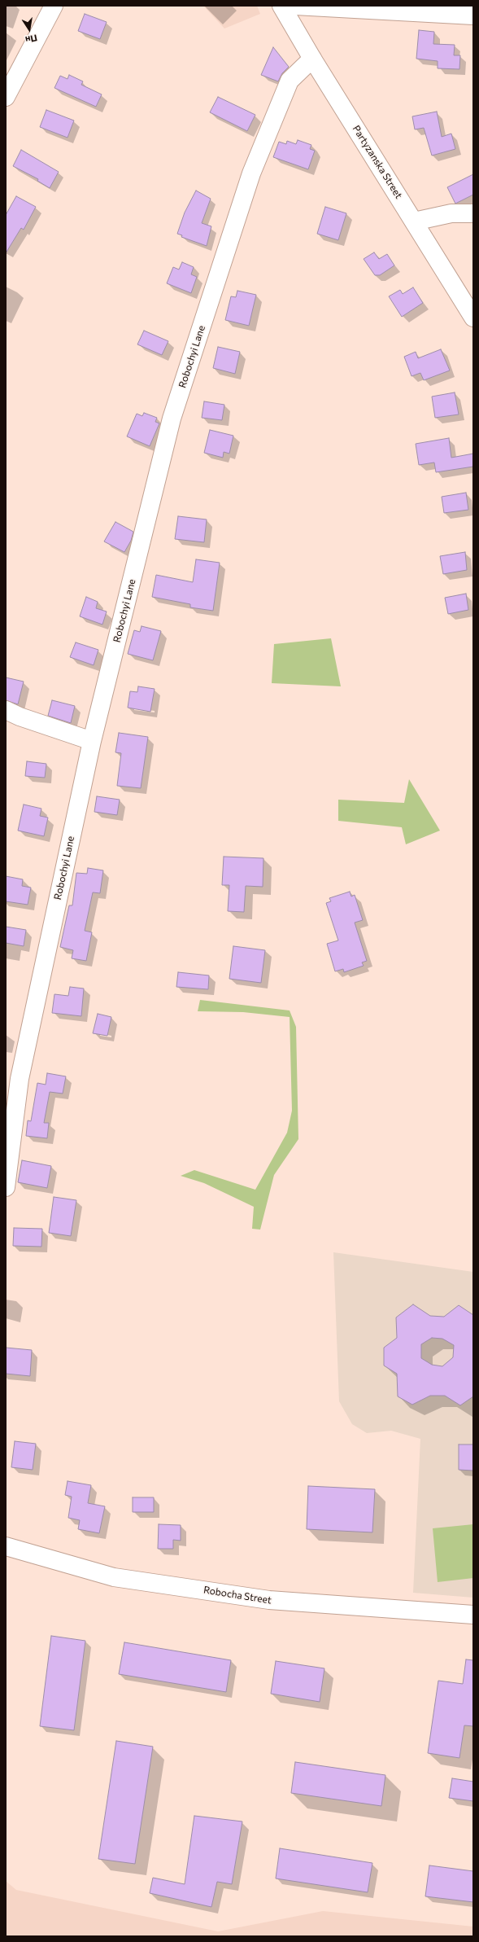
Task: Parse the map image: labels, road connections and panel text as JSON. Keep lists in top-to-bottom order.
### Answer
{
  "streets": {
    "street": ["Partyzanska Street", "Robochyi Lane", "Robocha Street"]
  },
  "crossings": [
    ["Partyzanska Street", "Robochyi Lane"]
  ],
  "north": "bottom"
}
